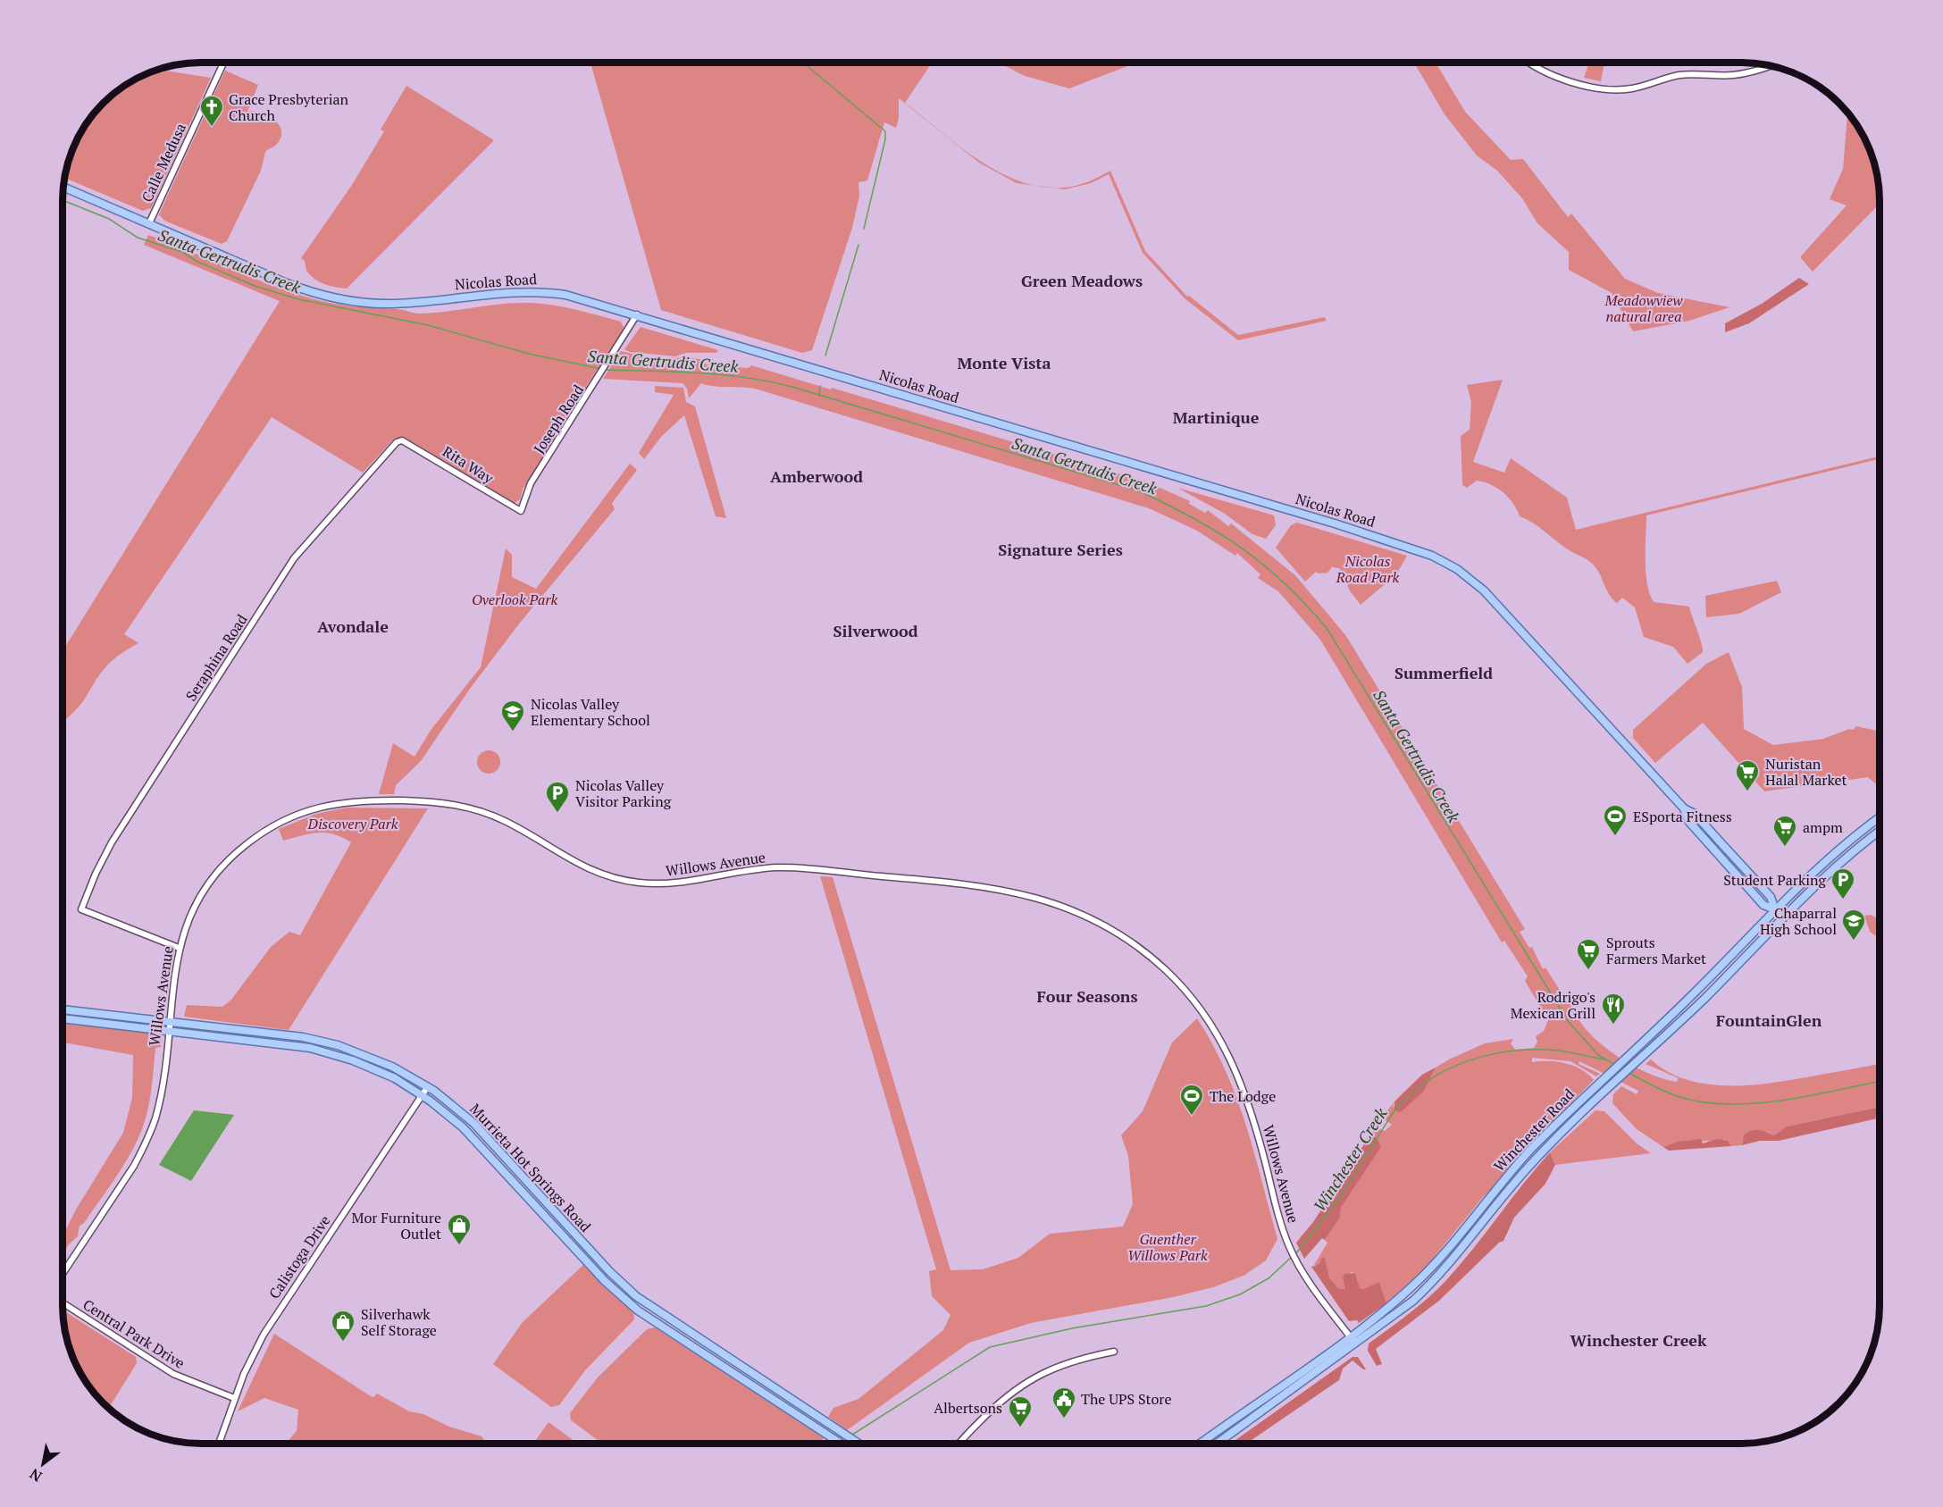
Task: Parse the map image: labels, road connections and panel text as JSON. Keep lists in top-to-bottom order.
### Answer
{
  "streets": {
    "main road": ["Nicolas Road", "Winchester Road", "Murrieta Hot Springs Road"],
    "street": [
      "Calle Medusa",
      "Joseph Road",
      "Rita Way",
      "Seraphina Road",
      "Willows Avenue",
      "Calistoga Drive",
      "Central Park Drive"
    ]
  },
  "crossings": [
    ["Calle Medusa", "Nicolas Road"],
    ["Nicolas Road", "Joseph Road"],
    ["Nicolas Road", "Winchester Road"],
    ["Joseph Road", "Rita Way"],
    ["Rita Way", "Seraphina Road"],
    ["Seraphina Road", "Willows Avenue"],
    ["Willows Avenue", "Winchester Road"],
    ["Willows Avenue", "Murrieta Hot Springs Road"],
    ["Murrieta Hot Springs Road", "Calistoga Drive"],
    ["Calistoga Drive", "Central Park Drive"]
  ],
  "districts": [
    "Green Meadows",
    "Monte Vista",
    "Martinique",
    "Amberwood",
    "Signature Series",
    "Avondale",
    "Silverwood",
    "Summerfield",
    "Four Seasons",
    "FountainGlen",
    "Winchester Creek"
  ],
  "water": ["Santa Gertrudis Creek", "Winchester Creek"],
  "parks": [
    "Meadowview natural area",
    "Nicolas Road Park",
    "Overlook Park",
    "Discovery Park",
    "Guenther Willows Park"
  ],
  "places": {
    "church": ["Grace Presbyterian Church"],
    "school or university": ["Nicolas Valley Elementary School", "Chaparral High School"],
    "supermarket": [
      "Nuristan Halal Market",
      "ampm",
      "Sprouts Farmers Market",
      "Albertsons"
    ],
    "parking": ["Nicolas Valley Visitor Parking", "Student Parking"],
    "sports": ["ESporta Fitness", "The Lodge"],
    "restaurant": ["Rodrigo's Mexican Grill"],
    "shop": ["Mor Furniture Outlet", "Silverhawk Self Storage"],
    "public building": ["The UPS Store"]
  },
  "north": "bottom left"
}
